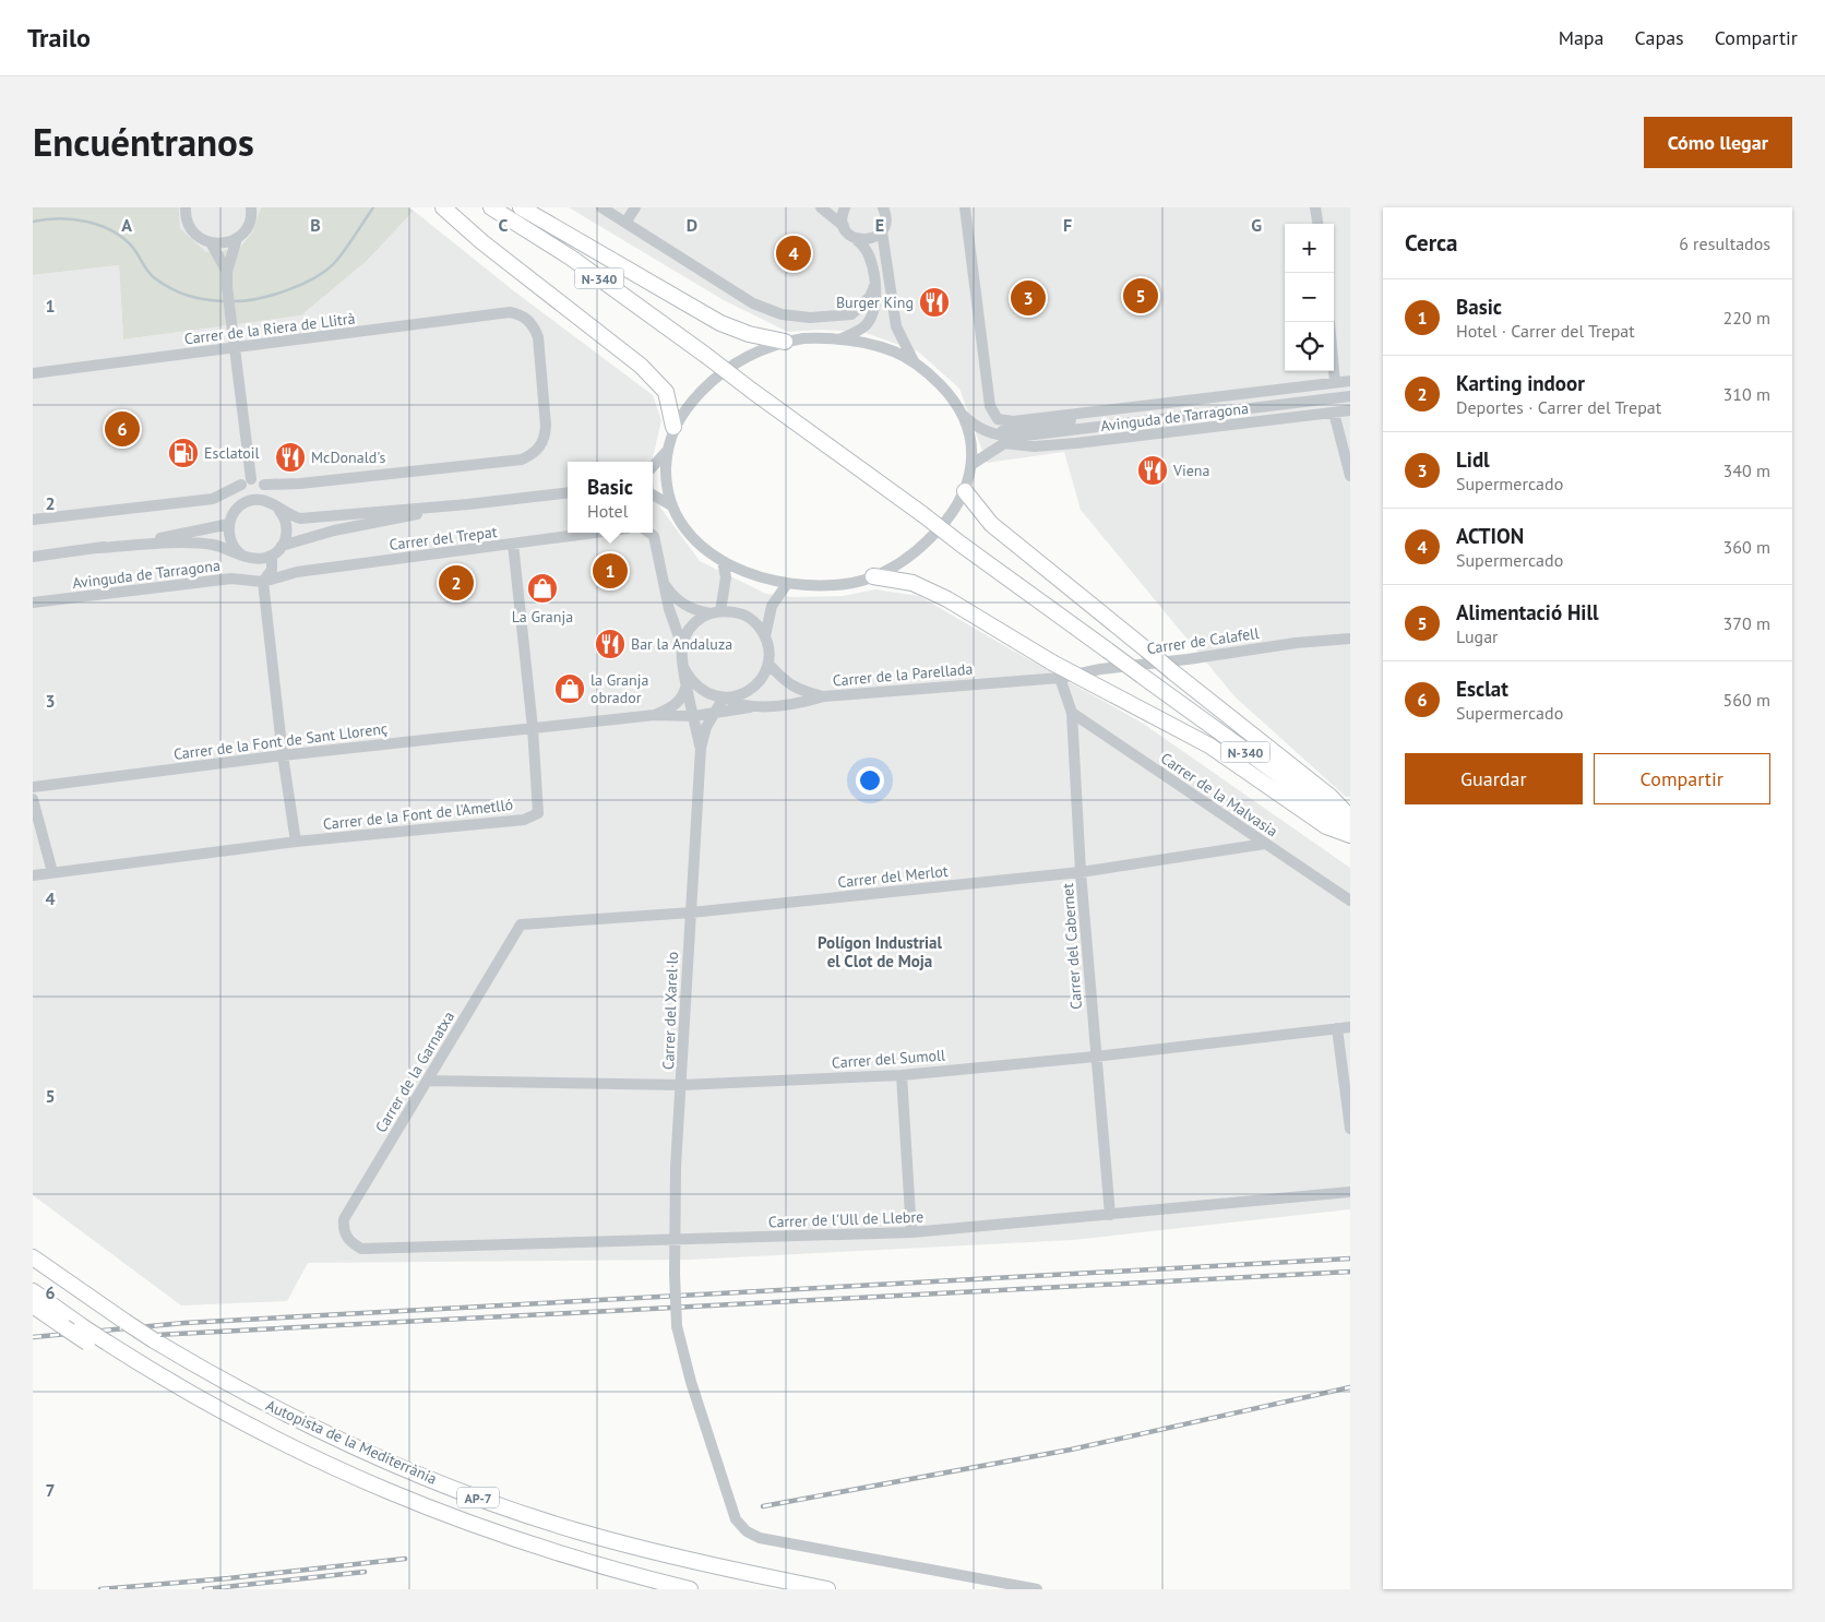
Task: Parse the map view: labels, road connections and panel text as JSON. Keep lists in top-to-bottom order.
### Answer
{
  "streets": {
    "highway": ["N-340", "Autopista de la Mediterrània", "AP-7"],
    "street": [
      "Carrer de la Riera de Llitrà",
      "Avinguda de Tarragona",
      "Carrer del Trepat",
      "Carrer de Calafell",
      "Carrer de la Parellada",
      "Carrer de la Font de Sant Llorenç",
      "Carrer de la Malvasia",
      "Carrer de la Font de l'Ametlló",
      "Carrer del Merlot",
      "Carrer del Cabernet",
      "Carrer del Xarel·lo",
      "Carrer del Sumoll",
      "Carrer de la Garnatxa",
      "Carrer de l'Ull de Llebre"
    ]
  },
  "crossings": [
    ["Avinguda de Tarragona", "Carrer del Trepat"],
    ["Carrer del Trepat", "Carrer de la Font de l'Ametlló"],
    ["Carrer de Calafell", "Carrer de la Parellada"],
    ["Carrer de Calafell", "Carrer del Cabernet"],
    ["Carrer de la Parellada", "Carrer de la Font de Sant Llorenç"],
    ["Carrer de la Parellada", "Carrer de la Font de l'Ametlló"],
    ["Carrer de la Parellada", "Carrer del Cabernet"],
    ["Carrer de la Font de Sant Llorenç", "Carrer de la Font de l'Ametlló"],
    ["Carrer de la Malvasia", "Carrer del Merlot"],
    ["Carrer de la Malvasia", "Carrer del Cabernet"],
    ["Carrer del Merlot", "Carrer del Cabernet"],
    ["Carrer del Merlot", "Carrer del Xarel·lo"],
    ["Carrer del Merlot", "Carrer de la Garnatxa"],
    ["Carrer del Cabernet", "Carrer del Sumoll"],
    ["Carrer del Cabernet", "Carrer de l'Ull de Llebre"],
    ["Carrer del Xarel·lo", "Carrer del Sumoll"],
    ["Carrer del Xarel·lo", "Carrer de l'Ull de Llebre"],
    ["Carrer del Sumoll", "Carrer de la Garnatxa"],
    ["Carrer de la Garnatxa", "Carrer de l'Ull de Llebre"]
  ],
  "districts": ["Polígon Industrial el Clot de Moja"],
  "places": {
    "restaurant": [
      "Burger King",
      "McDonald's",
      "Viena",
      "Bar la Andaluza"
    ],
    "fuel station": ["Esclatoil"],
    "shop": ["La Granja", "la Granja obrador"]
  },
  "page": {
    "header": "Trailo",
    "nav": ["Mapa", "Capas", "Compartir"],
    "title": "Encuéntranos",
    "buttons": [
      "Cómo llegar",
      ["Guardar", "Compartir"]
    ],
    "heading": ["Cerca", "6 resultados"],
    "map_buttons": ["+", "−"],
    "pins": [
      "4",
      "5",
      "3",
      "6",
      "1",
      "2"
    ],
    "list": [
      {
        "mark": "1",
        "name": "Basic",
        "note": "Hotel · Carrer del Trepat",
        "value": "220 m"
      },
      {
        "mark": "2",
        "name": "Karting indoor",
        "note": "Deportes · Carrer del Trepat",
        "value": "310 m"
      },
      {
        "mark": "3",
        "name": "Lidl",
        "note": "Supermercado",
        "value": "340 m"
      },
      {
        "mark": "4",
        "name": "ACTION",
        "note": "Supermercado",
        "value": "360 m"
      },
      {
        "mark": "5",
        "name": "Alimentació Hill",
        "note": "Lugar",
        "value": "370 m"
      },
      {
        "mark": "6",
        "name": "Esclat",
        "note": "Supermercado",
        "value": "560 m"
      }
    ],
    "popup": ["Basic", "Hotel"]
  },
  "grid": {
    "columns": [
      "A",
      "B",
      "C",
      "D",
      "E",
      "F",
      "G"
    ],
    "rows": [
      "1",
      "2",
      "3",
      "4",
      "5",
      "6",
      "7"
    ]
  }
}
